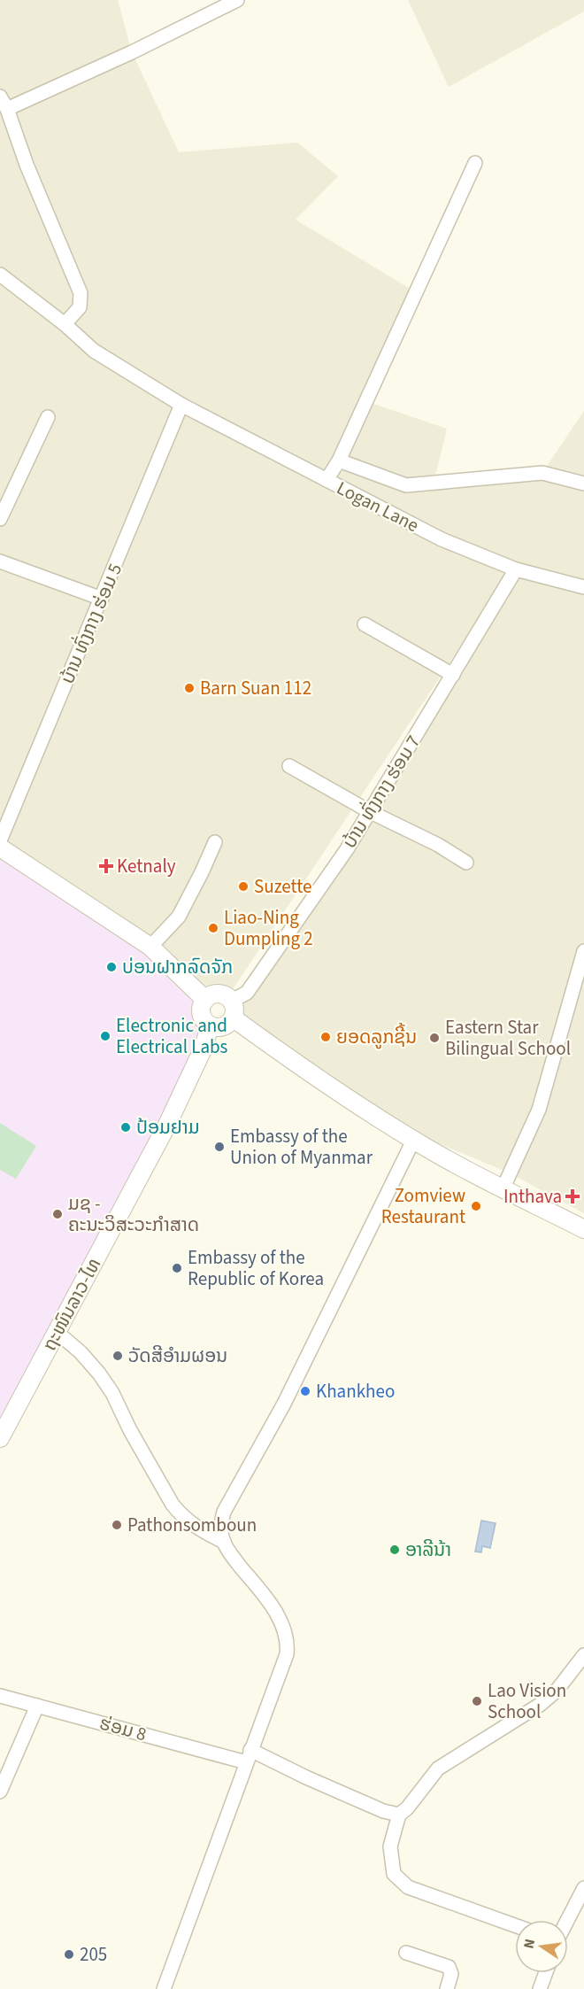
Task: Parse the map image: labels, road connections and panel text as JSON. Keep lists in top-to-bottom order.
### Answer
{
  "streets": {
    "street": [
      "Logan Lane",
      "ບ້ານ ທົ່ງກາງ ຮ່ອມ 5",
      "ບ້ານ ທົ່ງກາງ ຮ່ອມ 7",
      "ຖະໜົນລາວ-ໄທ",
      "ຮ່ອມ 8"
    ]
  },
  "crossings": [
    ["Logan Lane", "ບ້ານ ທົ່ງກາງ ຮ່ອມ 5"],
    ["Logan Lane", "ບ້ານ ທົ່ງກາງ ຮ່ອມ 7"],
    ["ບ້ານ ທົ່ງກາງ ຮ່ອມ 7", "ຖະໜົນລາວ-ໄທ"]
  ],
  "places": {
    "other": [
      "Barn Suan 112",
      "Suzette",
      "Liao-Ning Dumpling 2",
      "ບ່ອນຝາກລົດຈັກ",
      "Electronic and Electrical Labs",
      "ຍອດລູກຊີ້ນ",
      "Eastern Star Bilingual School",
      "ປ້ອມຢາມ",
      "Embassy of the Union of Myanmar",
      "Zomview Restaurant",
      "ມຊ - ຄະນະວິສະວະກຳສາດ",
      "Embassy of the Republic of Korea",
      "ວັດສີອຳມຜອນ",
      "Khankheo",
      "Pathonsomboun",
      "ອາລີນ້າ",
      "Lao Vision School",
      "205"
    ],
    "health": ["Ketnaly", "Inthava"]
  },
  "north": "left"
}
